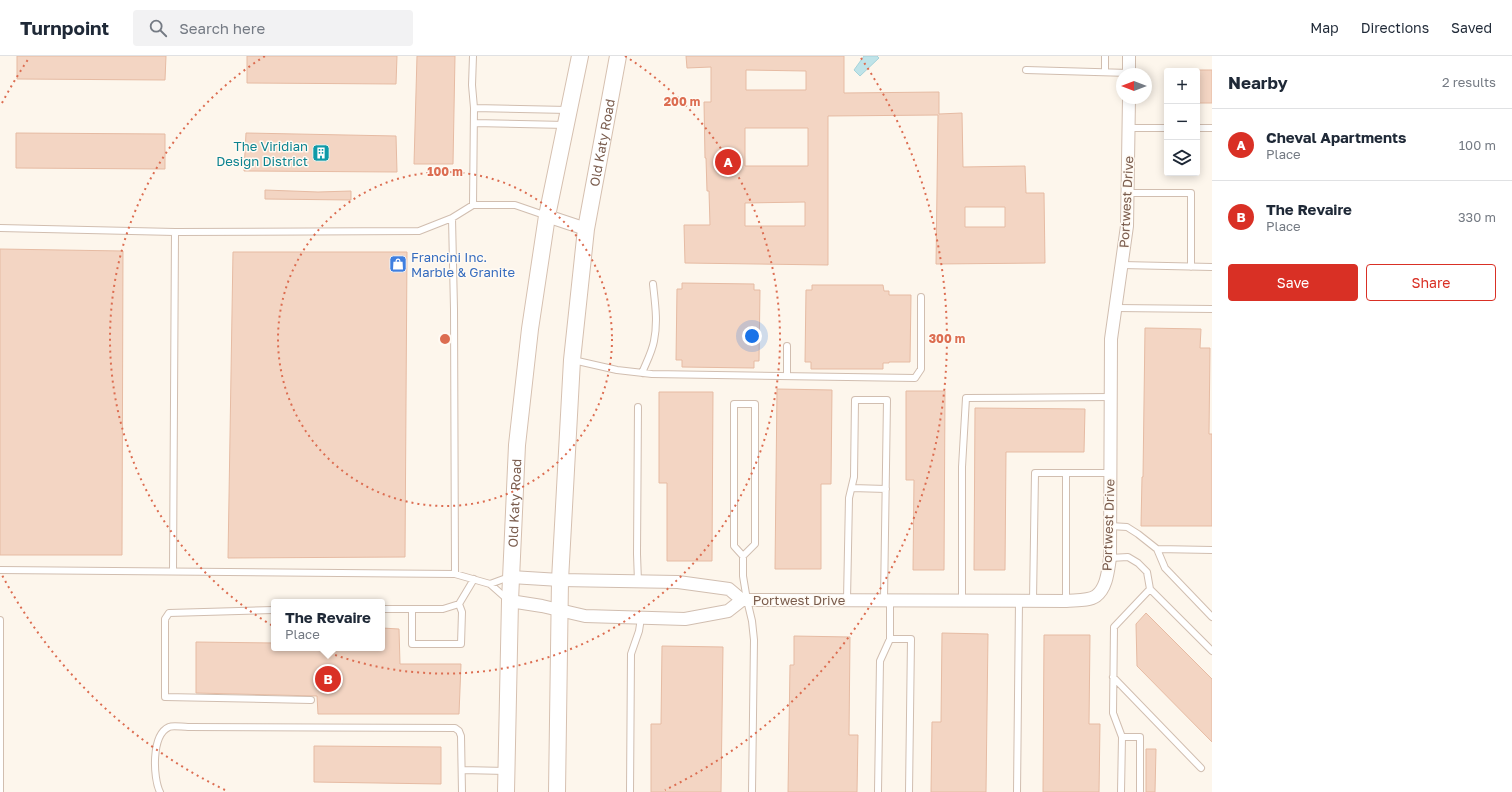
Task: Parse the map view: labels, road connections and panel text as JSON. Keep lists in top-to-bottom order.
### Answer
{
  "streets": {
    "main road": ["Old Katy Road"],
    "street": ["Portwest Drive"]
  },
  "crossings": [
    ["Old Katy Road", "Portwest Drive"]
  ],
  "places": {
    "building": ["The Viridian Design District"],
    "shop": ["Francini Inc. Marble & Granite"]
  },
  "north": "left",
  "page": {
    "header": "Turnpoint",
    "search": "Search here",
    "nav": ["Map", "Directions", "Saved"],
    "heading": ["Nearby", "2 results"],
    "map_buttons": ["+", "−"],
    "list": [
      {
        "mark": "A",
        "name": "Cheval Apartments",
        "note": "Place",
        "value": "100 m"
      },
      {
        "mark": "B",
        "name": "The Revaire",
        "note": "Place",
        "value": "330 m"
      }
    ],
    "pins": ["A", "B"],
    "buttons": ["Save", "Share"],
    "popup": ["The Revaire", "Place"]
  },
  "rings": ["200 m", "100 m", "300 m"]
}
